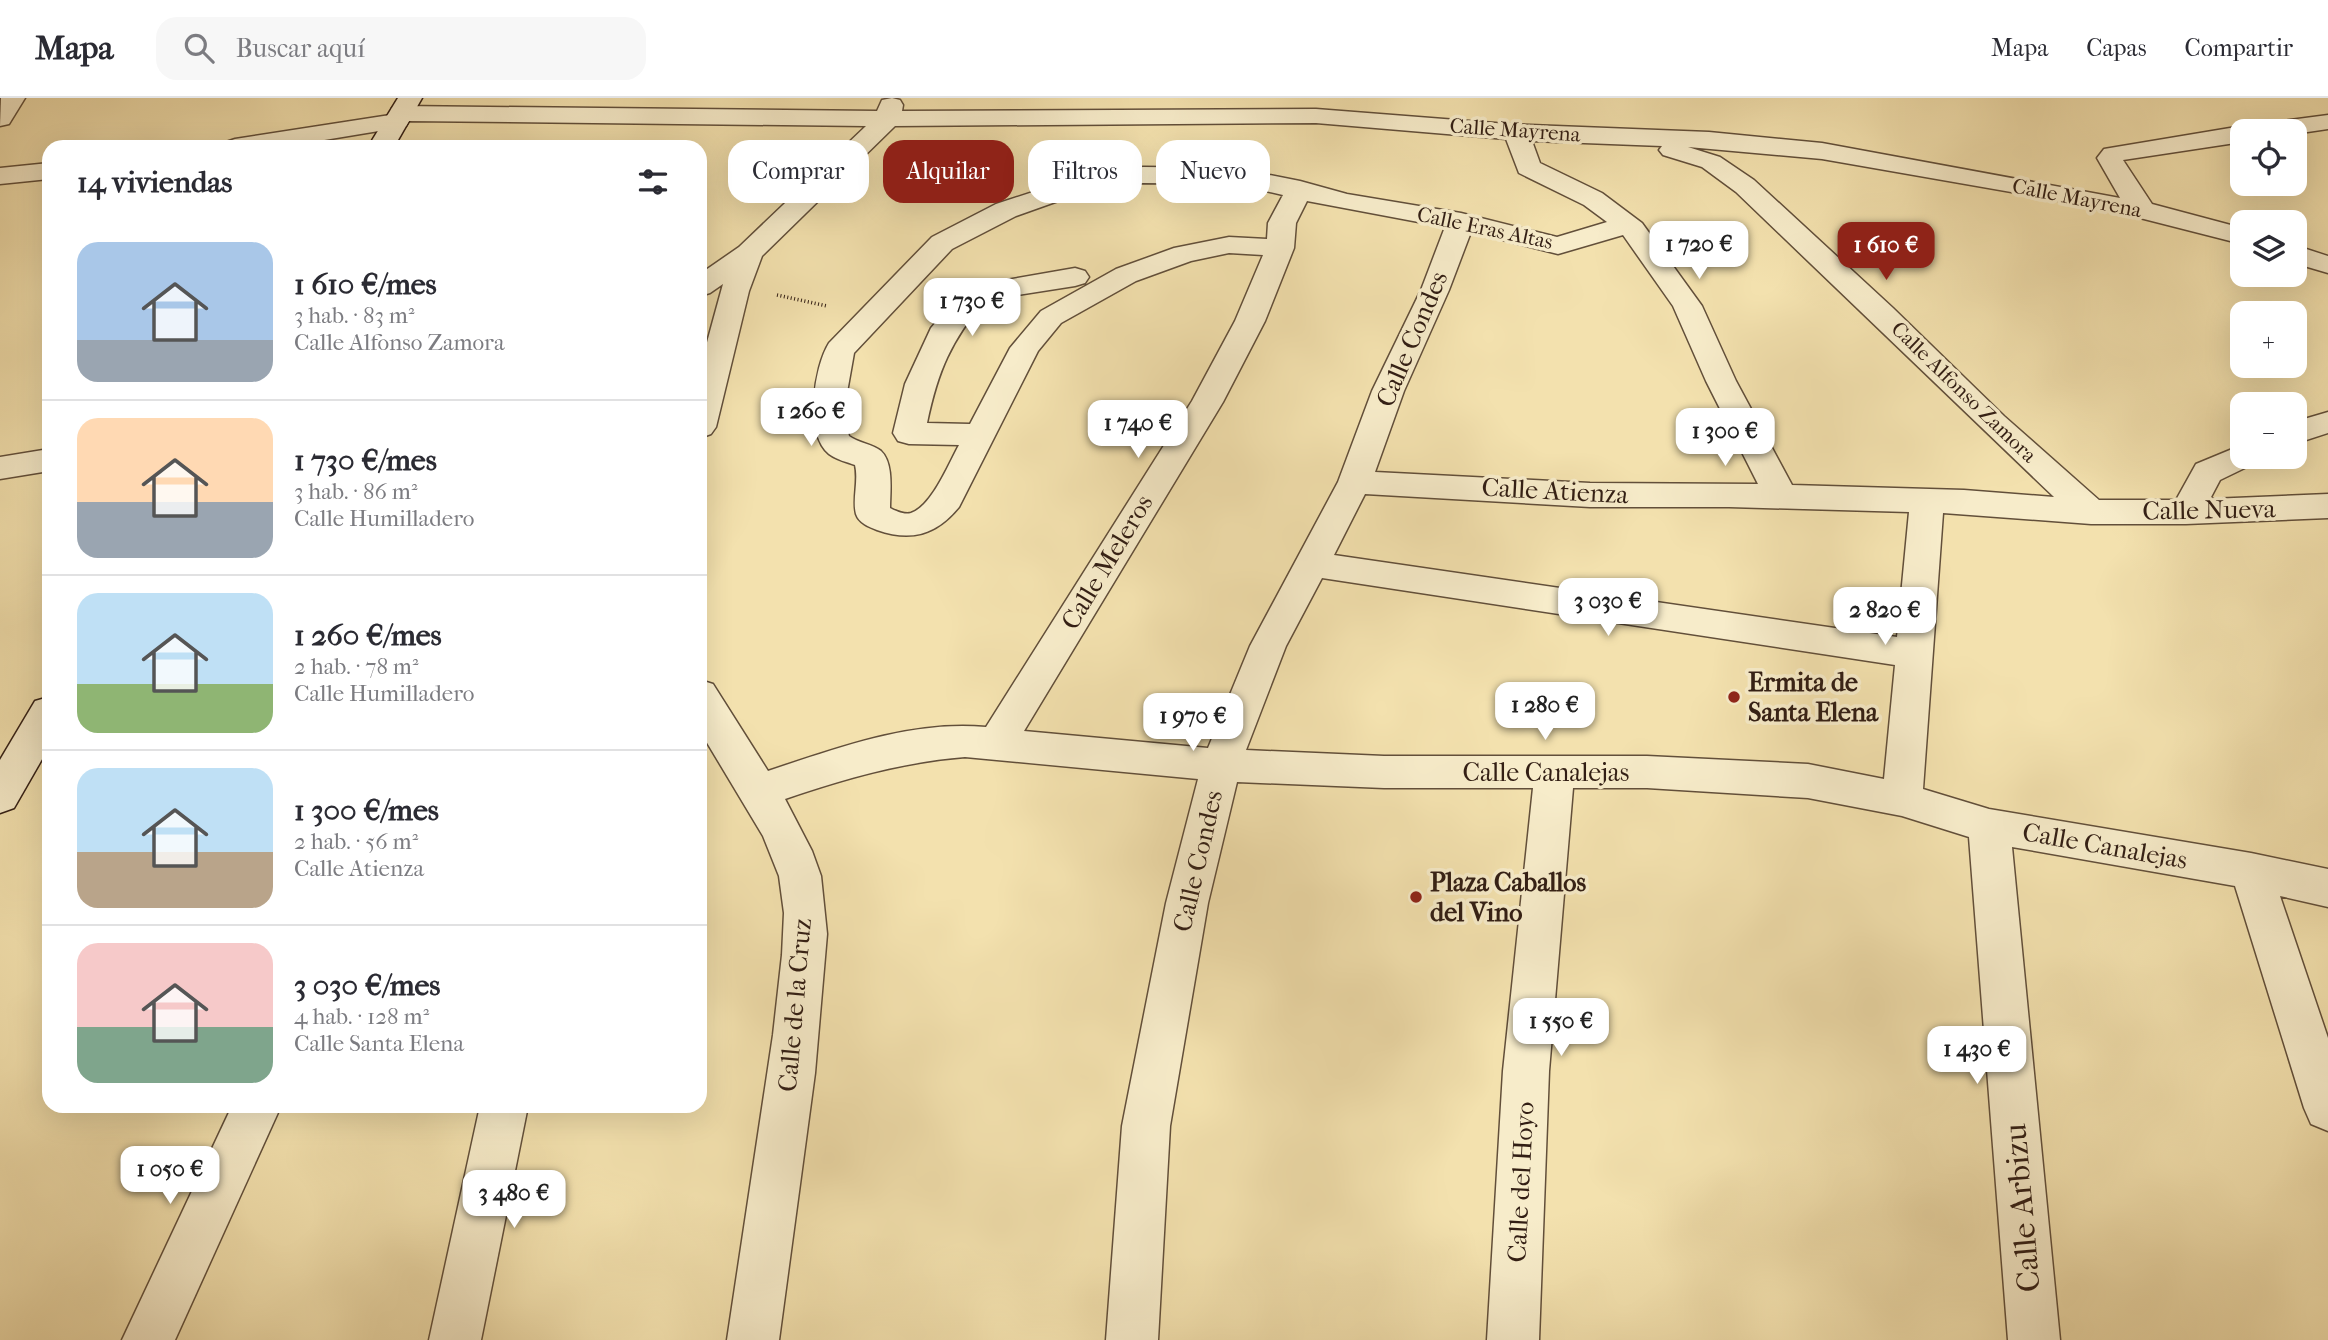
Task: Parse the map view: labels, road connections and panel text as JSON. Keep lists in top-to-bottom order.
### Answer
{
  "streets": {
    "street": [
      "Calle Mayrena",
      "Calle Eras Altas",
      "Calle Condes",
      "Calle Alfonso Zamora",
      "Calle Atienza",
      "Calle Nueva",
      "Calle Meleros",
      "Calle Canalejas",
      "Calle de la Cruz",
      "Calle del Hoyo",
      "Calle Arbizu"
    ]
  },
  "crossings": [
    ["Calle Mayrena", "Calle Alfonso Zamora"],
    ["Calle Eras Altas", "Calle Condes"],
    ["Calle Eras Altas", "Calle Meleros"],
    ["Calle Condes", "Calle Atienza"],
    ["Calle Condes", "Calle Canalejas"],
    ["Calle Alfonso Zamora", "Calle Atienza"],
    ["Calle Alfonso Zamora", "Calle Nueva"],
    ["Calle Atienza", "Calle Nueva"],
    ["Calle Meleros", "Calle Canalejas"],
    ["Calle Canalejas", "Calle de la Cruz"],
    ["Calle Canalejas", "Calle del Hoyo"],
    ["Calle Canalejas", "Calle Arbizu"]
  ],
  "places": ["Ermita de Santa Elena", "Plaza Caballos del Vino"],
  "page": {
    "header": "Mapa",
    "search": "Buscar aquí",
    "nav": ["Mapa", "Capas", "Compartir"],
    "map_buttons": ["+", "−"],
    "chip": [
      "Comprar",
      "Alquilar",
      "Filtros",
      "Nuevo"
    ],
    "heading": "14 viviendas",
    "price": [
      "1 720 €",
      "1 610 €",
      "1 730 €",
      "1 260 €",
      "1 740 €",
      "1 300 €",
      "3 030 €",
      "2 820 €",
      "1 280 €",
      "1 970 €",
      "1 550 €",
      "1 430 €",
      "1 050 €",
      "3 480 €"
    ],
    "list": [
      {
        "name": "1 610 €/mes",
        "note": "3 hab. · 83 m² · Calle Alfonso Zamora"
      },
      {
        "name": "1 730 €/mes",
        "note": "3 hab. · 86 m² · Calle Humilladero"
      },
      {
        "name": "1 260 €/mes",
        "note": "2 hab. · 78 m² · Calle Humilladero"
      },
      {
        "name": "1 300 €/mes",
        "note": "2 hab. · 56 m² · Calle Atienza"
      },
      {
        "name": "3 030 €/mes",
        "note": "4 hab. · 128 m² · Calle Santa Elena"
      }
    ]
  }
}
